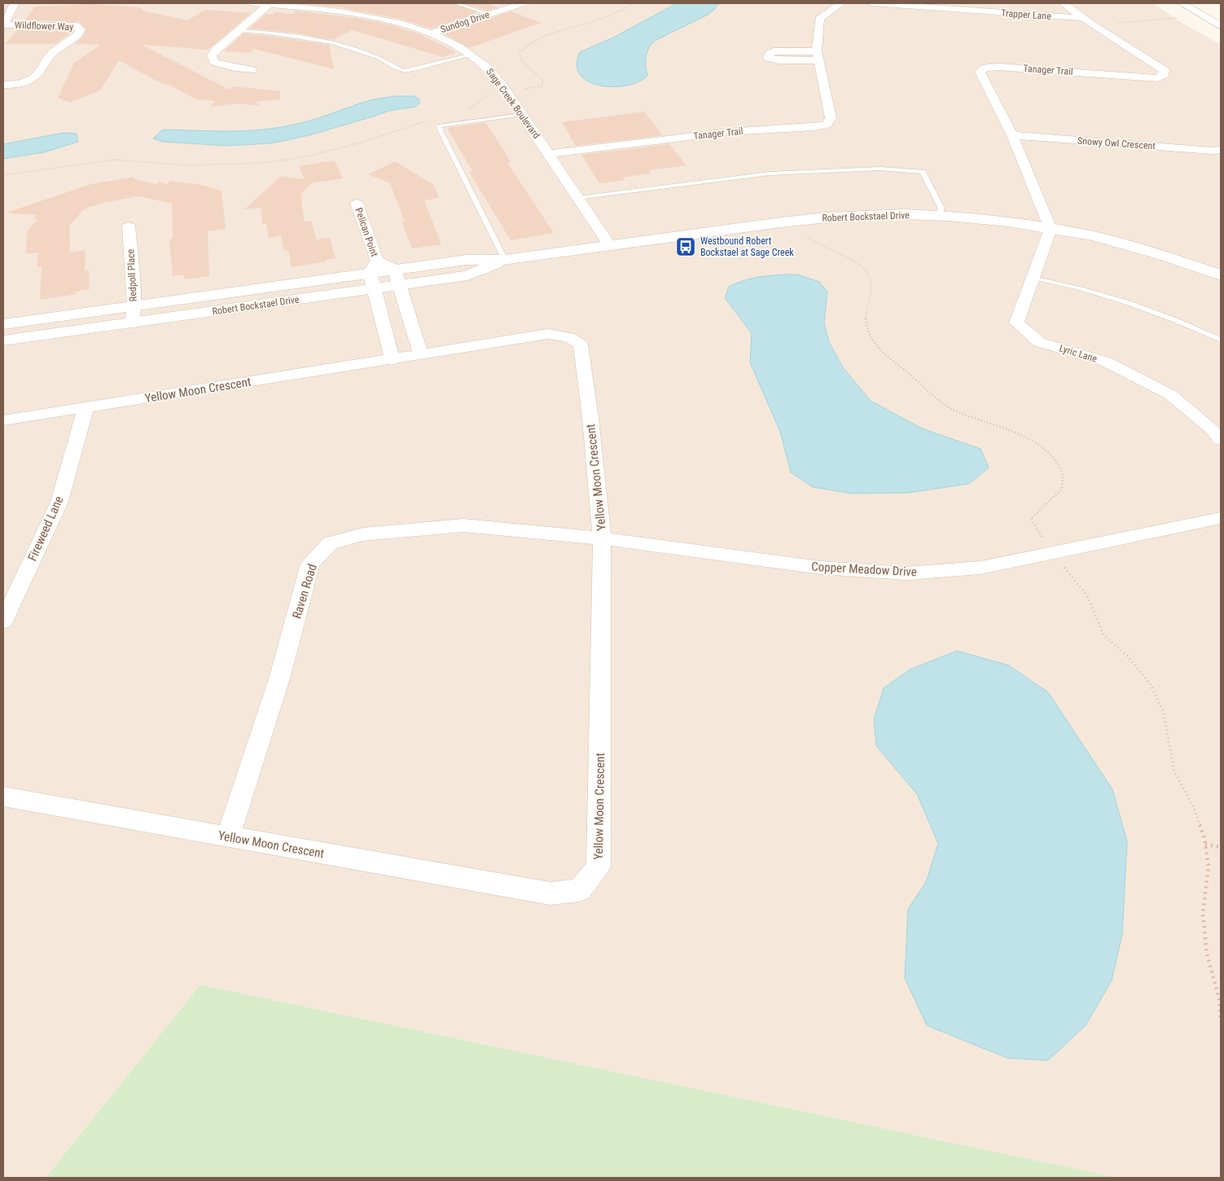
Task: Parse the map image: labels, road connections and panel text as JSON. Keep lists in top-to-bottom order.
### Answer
{
  "streets": {
    "street": [
      "Trapper Lane",
      "Sundog Drive",
      "Wildflower Way",
      "Tanager Trail",
      "Sage Creek Boulevard",
      "Snowy Owl Crescent",
      "Robert Bockstael Drive",
      "Pelican Point",
      "Redpoll Place",
      "Lyric Lane",
      "Yellow Moon Crescent",
      "Fireweed Lane",
      "Copper Meadow Drive",
      "Raven Road"
    ]
  },
  "crossings": [
    ["Trapper Lane", "Tanager Trail"],
    ["Sundog Drive", "Sage Creek Boulevard"],
    ["Tanager Trail", "Sage Creek Boulevard"],
    ["Tanager Trail", "Snowy Owl Crescent"],
    ["Tanager Trail", "Robert Bockstael Drive"],
    ["Tanager Trail", "Lyric Lane"],
    ["Sage Creek Boulevard", "Robert Bockstael Drive"],
    ["Robert Bockstael Drive", "Pelican Point"],
    ["Robert Bockstael Drive", "Redpoll Place"],
    ["Robert Bockstael Drive", "Lyric Lane"],
    ["Yellow Moon Crescent", "Fireweed Lane"],
    ["Yellow Moon Crescent", "Copper Meadow Drive"],
    ["Yellow Moon Crescent", "Raven Road"],
    ["Copper Meadow Drive", "Raven Road"]
  ],
  "places": {
    "bus stop": ["Westbound Robert Bockstael at Sage Creek"]
  }
}
